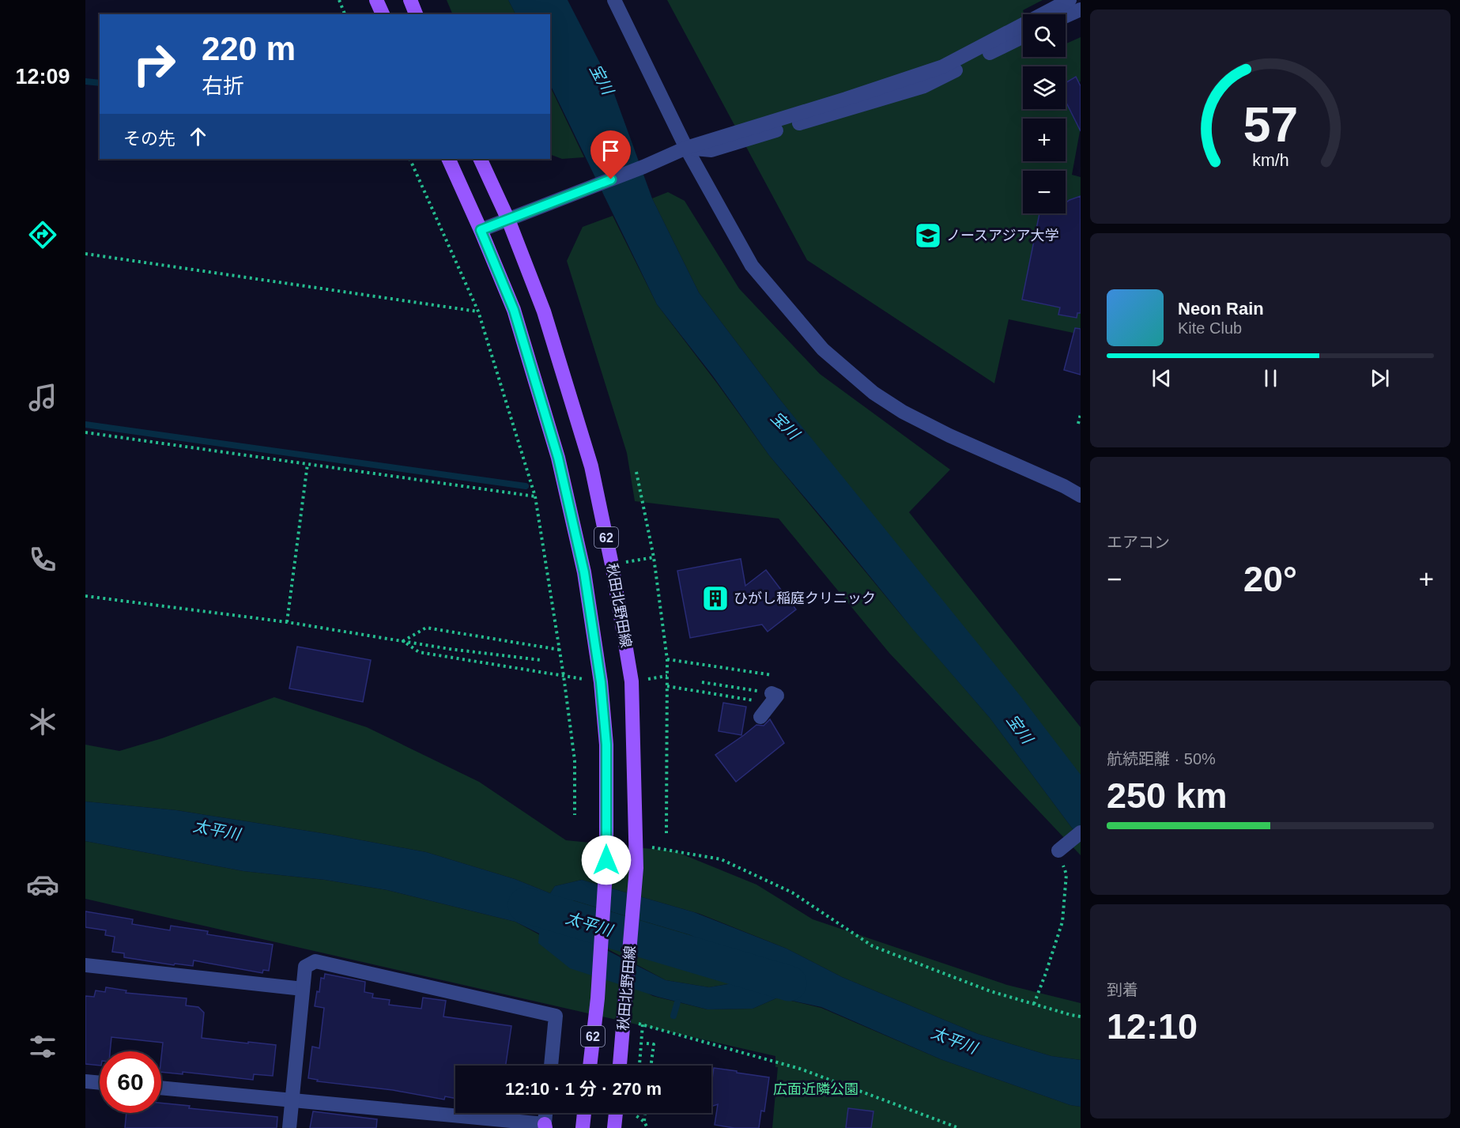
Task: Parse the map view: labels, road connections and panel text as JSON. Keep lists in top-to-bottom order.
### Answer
{
  "streets": {
    "main road": ["62", "秋田北野田線"]
  },
  "water": ["宝川", "太平川"],
  "parks": ["広面近隣公園"],
  "places": {
    "school or university": ["ノースアジア大学"],
    "building": ["ひがし稲庭クリニック"]
  },
  "page": {
    "tabs": "12:09",
    "map_buttons": ["+", "−"],
    "turn": ["220 m", "右折"],
    "then": "その先",
    "song": ["Neon Rain", "Kite Club"],
    "tile": [
      "エアコン",
      ["航続距離 · 50%", "250 km"],
      ["到着", "12:10"]
    ],
    "heat": ["−", "20°", "+"],
    "limit": "60",
    "trip": "12:10 · 1 分 · 270 m",
    "gauge": ["57", "km/h"]
  }
}
